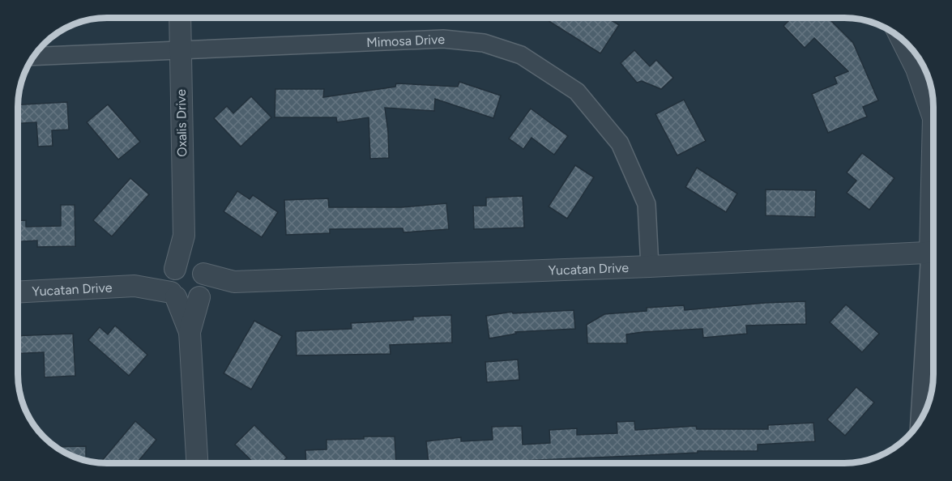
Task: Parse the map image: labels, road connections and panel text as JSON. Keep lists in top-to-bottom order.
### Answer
{
  "streets": {
    "street": ["Mimosa Drive", "Oxalis Drive", "Yucatan Drive"]
  },
  "crossings": [
    ["Mimosa Drive", "Oxalis Drive"],
    ["Mimosa Drive", "Yucatan Drive"],
    ["Oxalis Drive", "Yucatan Drive"]
  ]
}
